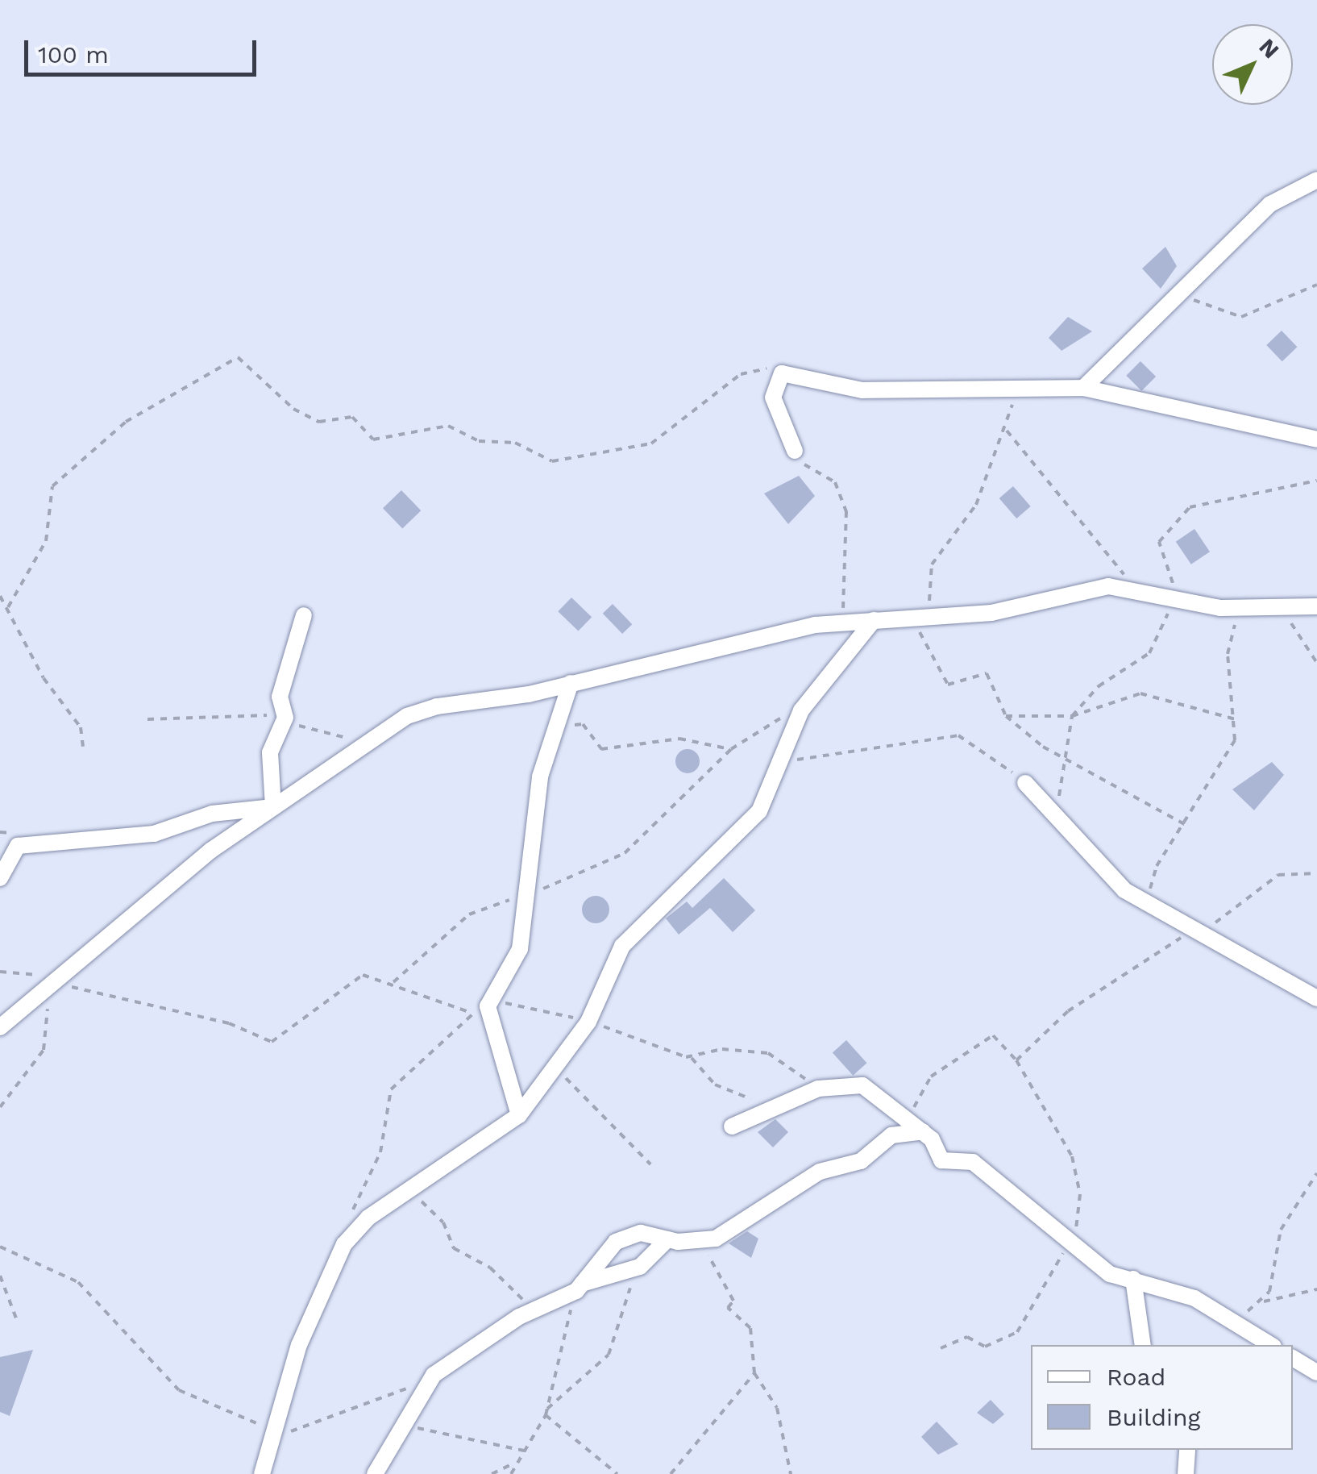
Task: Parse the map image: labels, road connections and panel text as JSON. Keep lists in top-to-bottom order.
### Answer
{
  "legend": ["Road", "Building"],
  "scale_bar": "100 m",
  "north": "top right"
}
